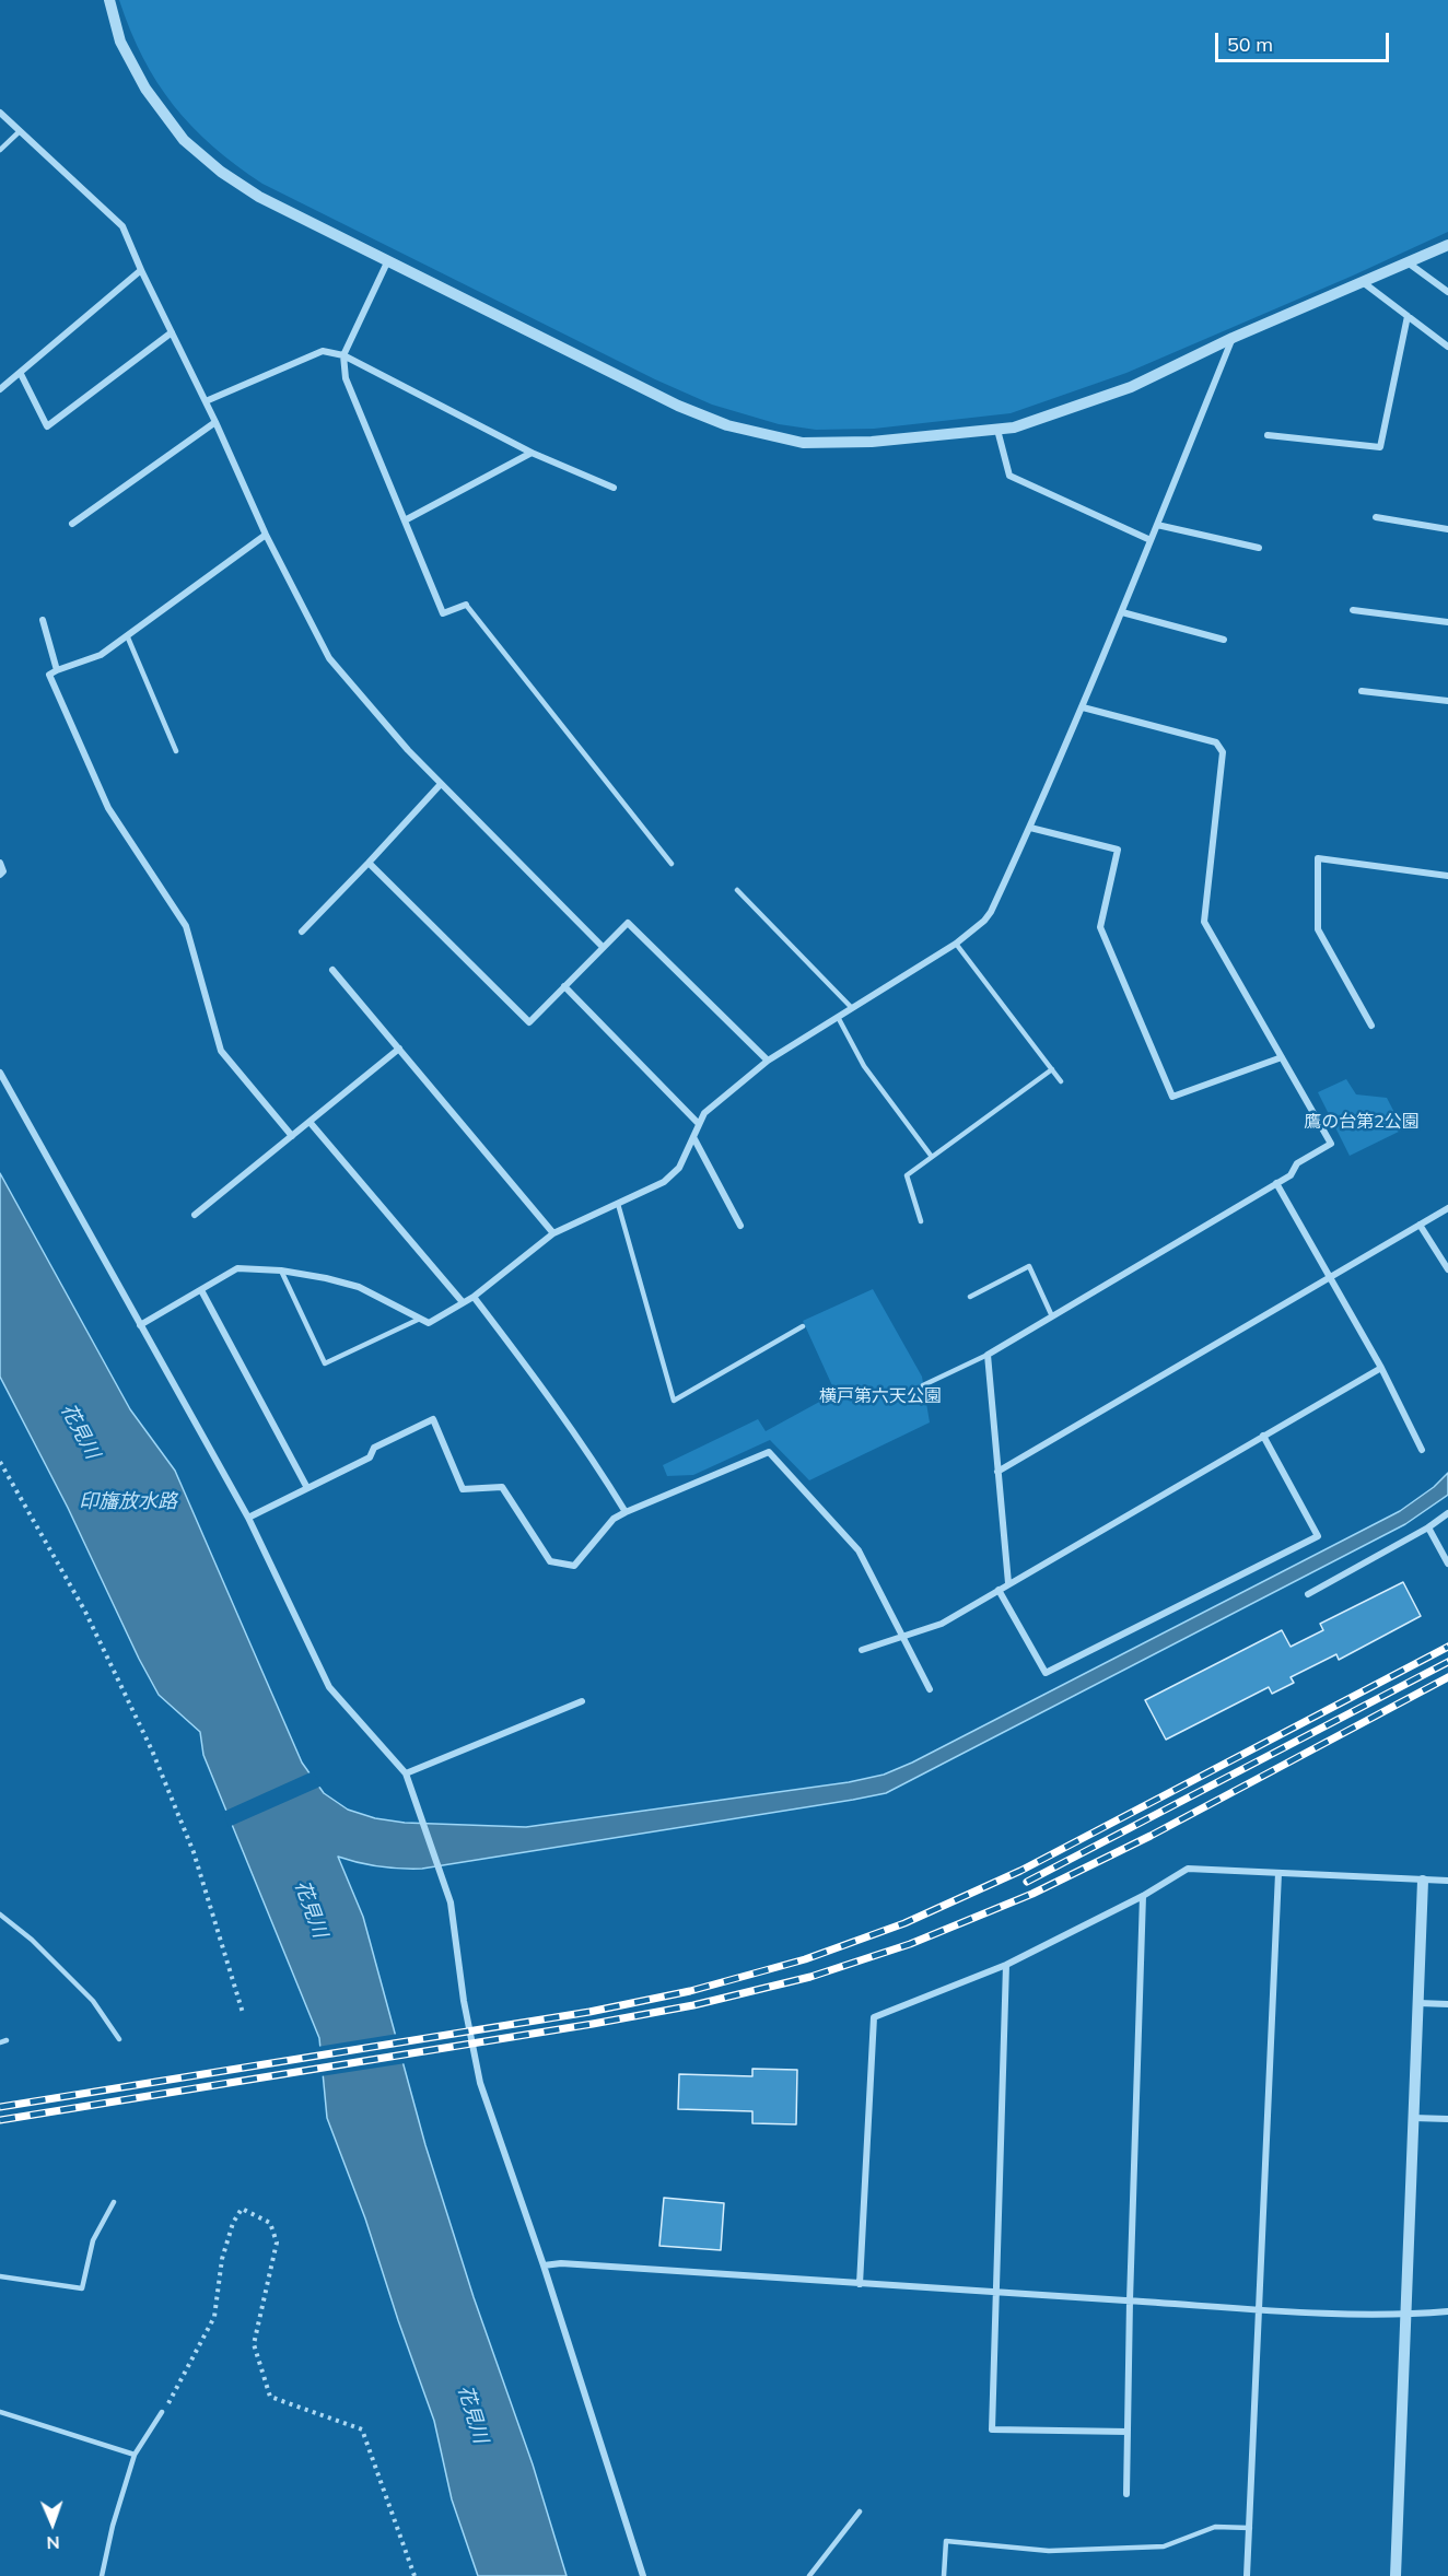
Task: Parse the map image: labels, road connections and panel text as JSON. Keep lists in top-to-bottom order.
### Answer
{
  "water": ["花見川", "印旛放水路"],
  "parks": ["鷹の台第2公園", "横戸第六天公園"],
  "scale_bar": "50 m",
  "north": "bottom"
}
